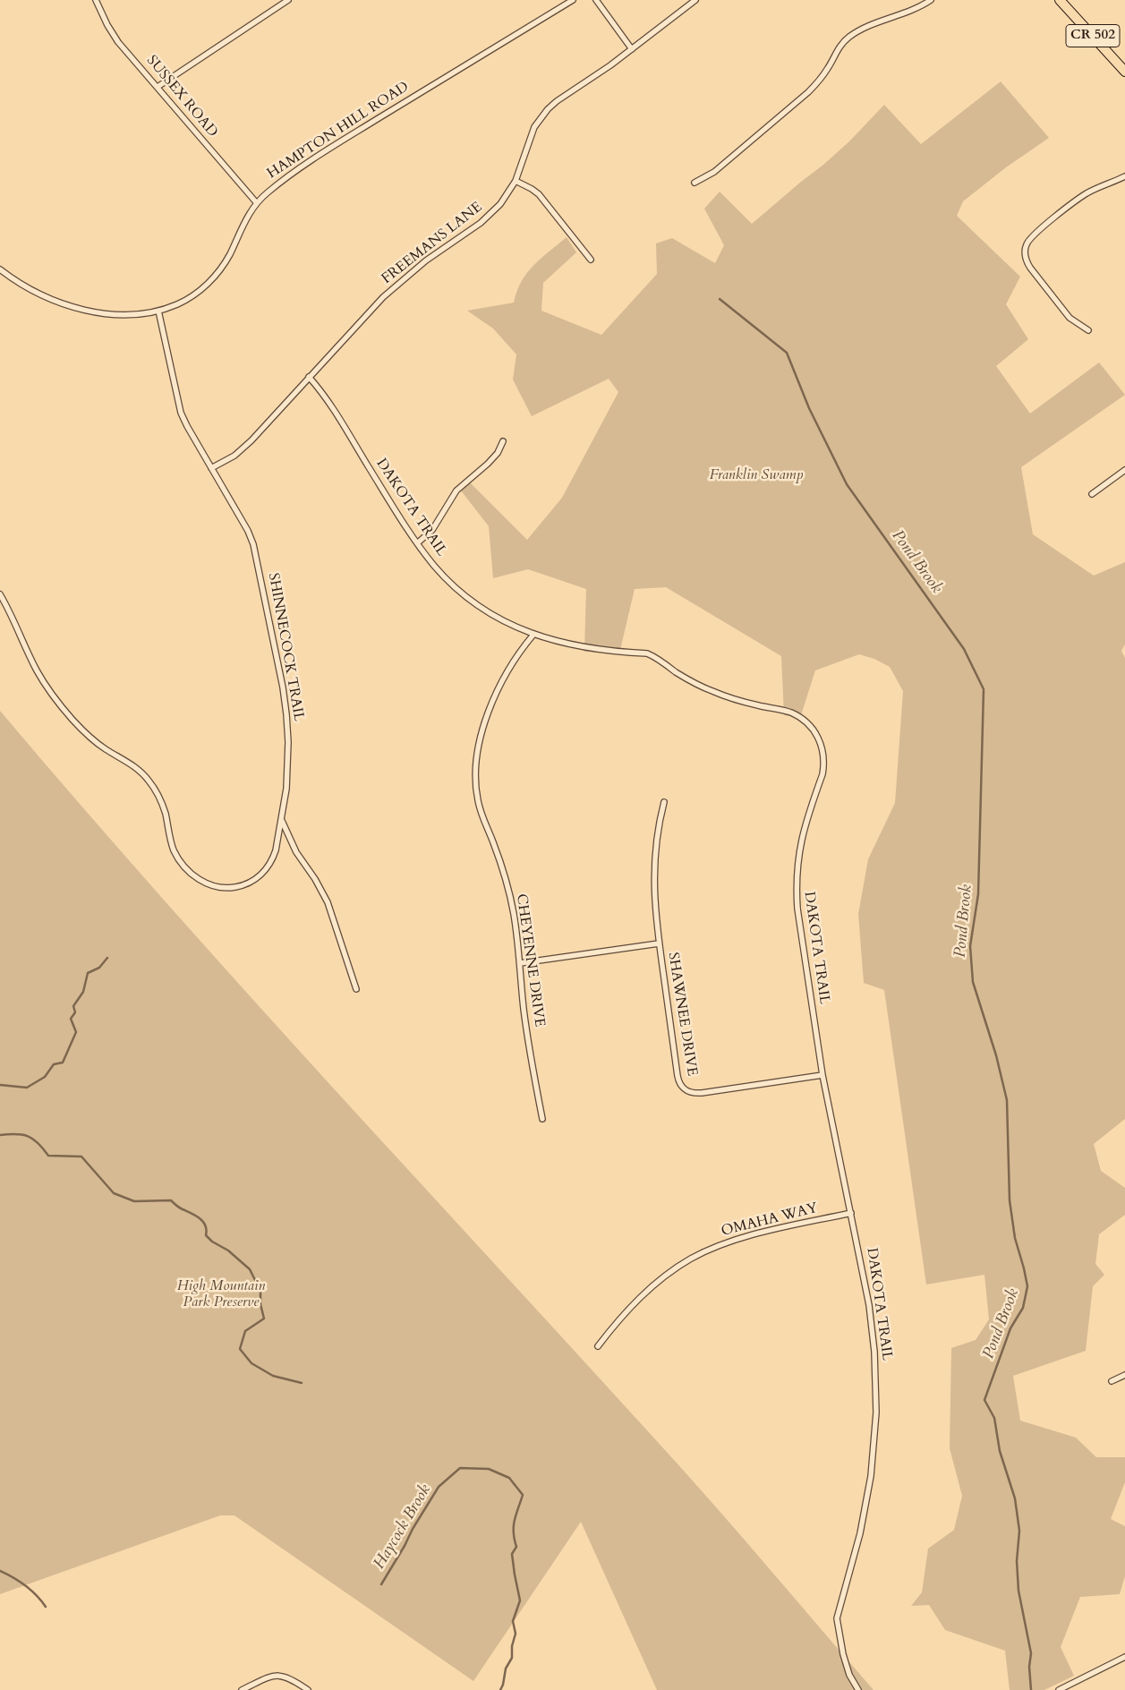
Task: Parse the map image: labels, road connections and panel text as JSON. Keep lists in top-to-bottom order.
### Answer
{
  "streets": {
    "main road": ["CR 502"],
    "street": [
      "SUSSEX ROAD",
      "HAMPTON HILL ROAD",
      "FREEMANS LANE",
      "DAKOTA TRAIL",
      "SHINNECOCK TRAIL",
      "CHEYENNE DRIVE",
      "SHAWNEE DRIVE",
      "OMAHA WAY"
    ]
  },
  "crossings": [
    ["SUSSEX ROAD", "HAMPTON HILL ROAD"],
    ["HAMPTON HILL ROAD", "SHINNECOCK TRAIL"],
    ["FREEMANS LANE", "DAKOTA TRAIL"],
    ["FREEMANS LANE", "SHINNECOCK TRAIL"],
    ["DAKOTA TRAIL", "CHEYENNE DRIVE"],
    ["DAKOTA TRAIL", "SHAWNEE DRIVE"],
    ["DAKOTA TRAIL", "OMAHA WAY"]
  ],
  "water": ["Pond Brook", "Haycock Brook"],
  "parks": ["Franklin Swamp", "High Mountain Park Preserve"]
}
